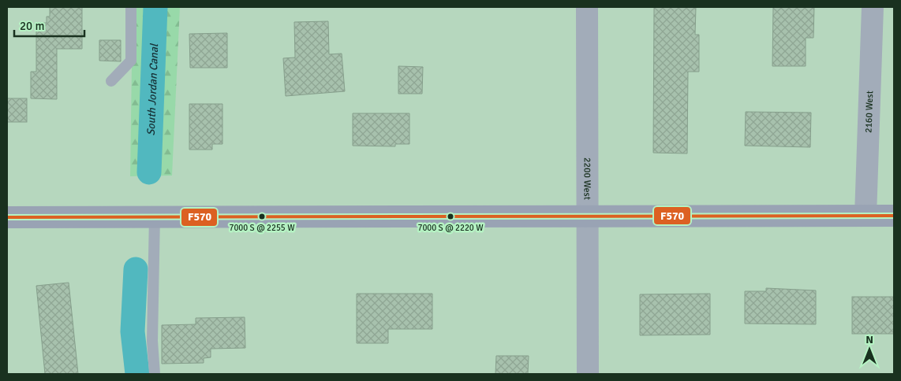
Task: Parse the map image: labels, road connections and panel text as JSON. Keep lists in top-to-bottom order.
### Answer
{
  "streets": {
    "street": ["2160 West", "2200 West"]
  },
  "water": ["South Jordan Canal"],
  "places": ["7000 S @ 2255 W", "7000 S @ 2220 W"],
  "lines": ["transit line F570"],
  "scale_bar": "20 m",
  "north": "top"
}
